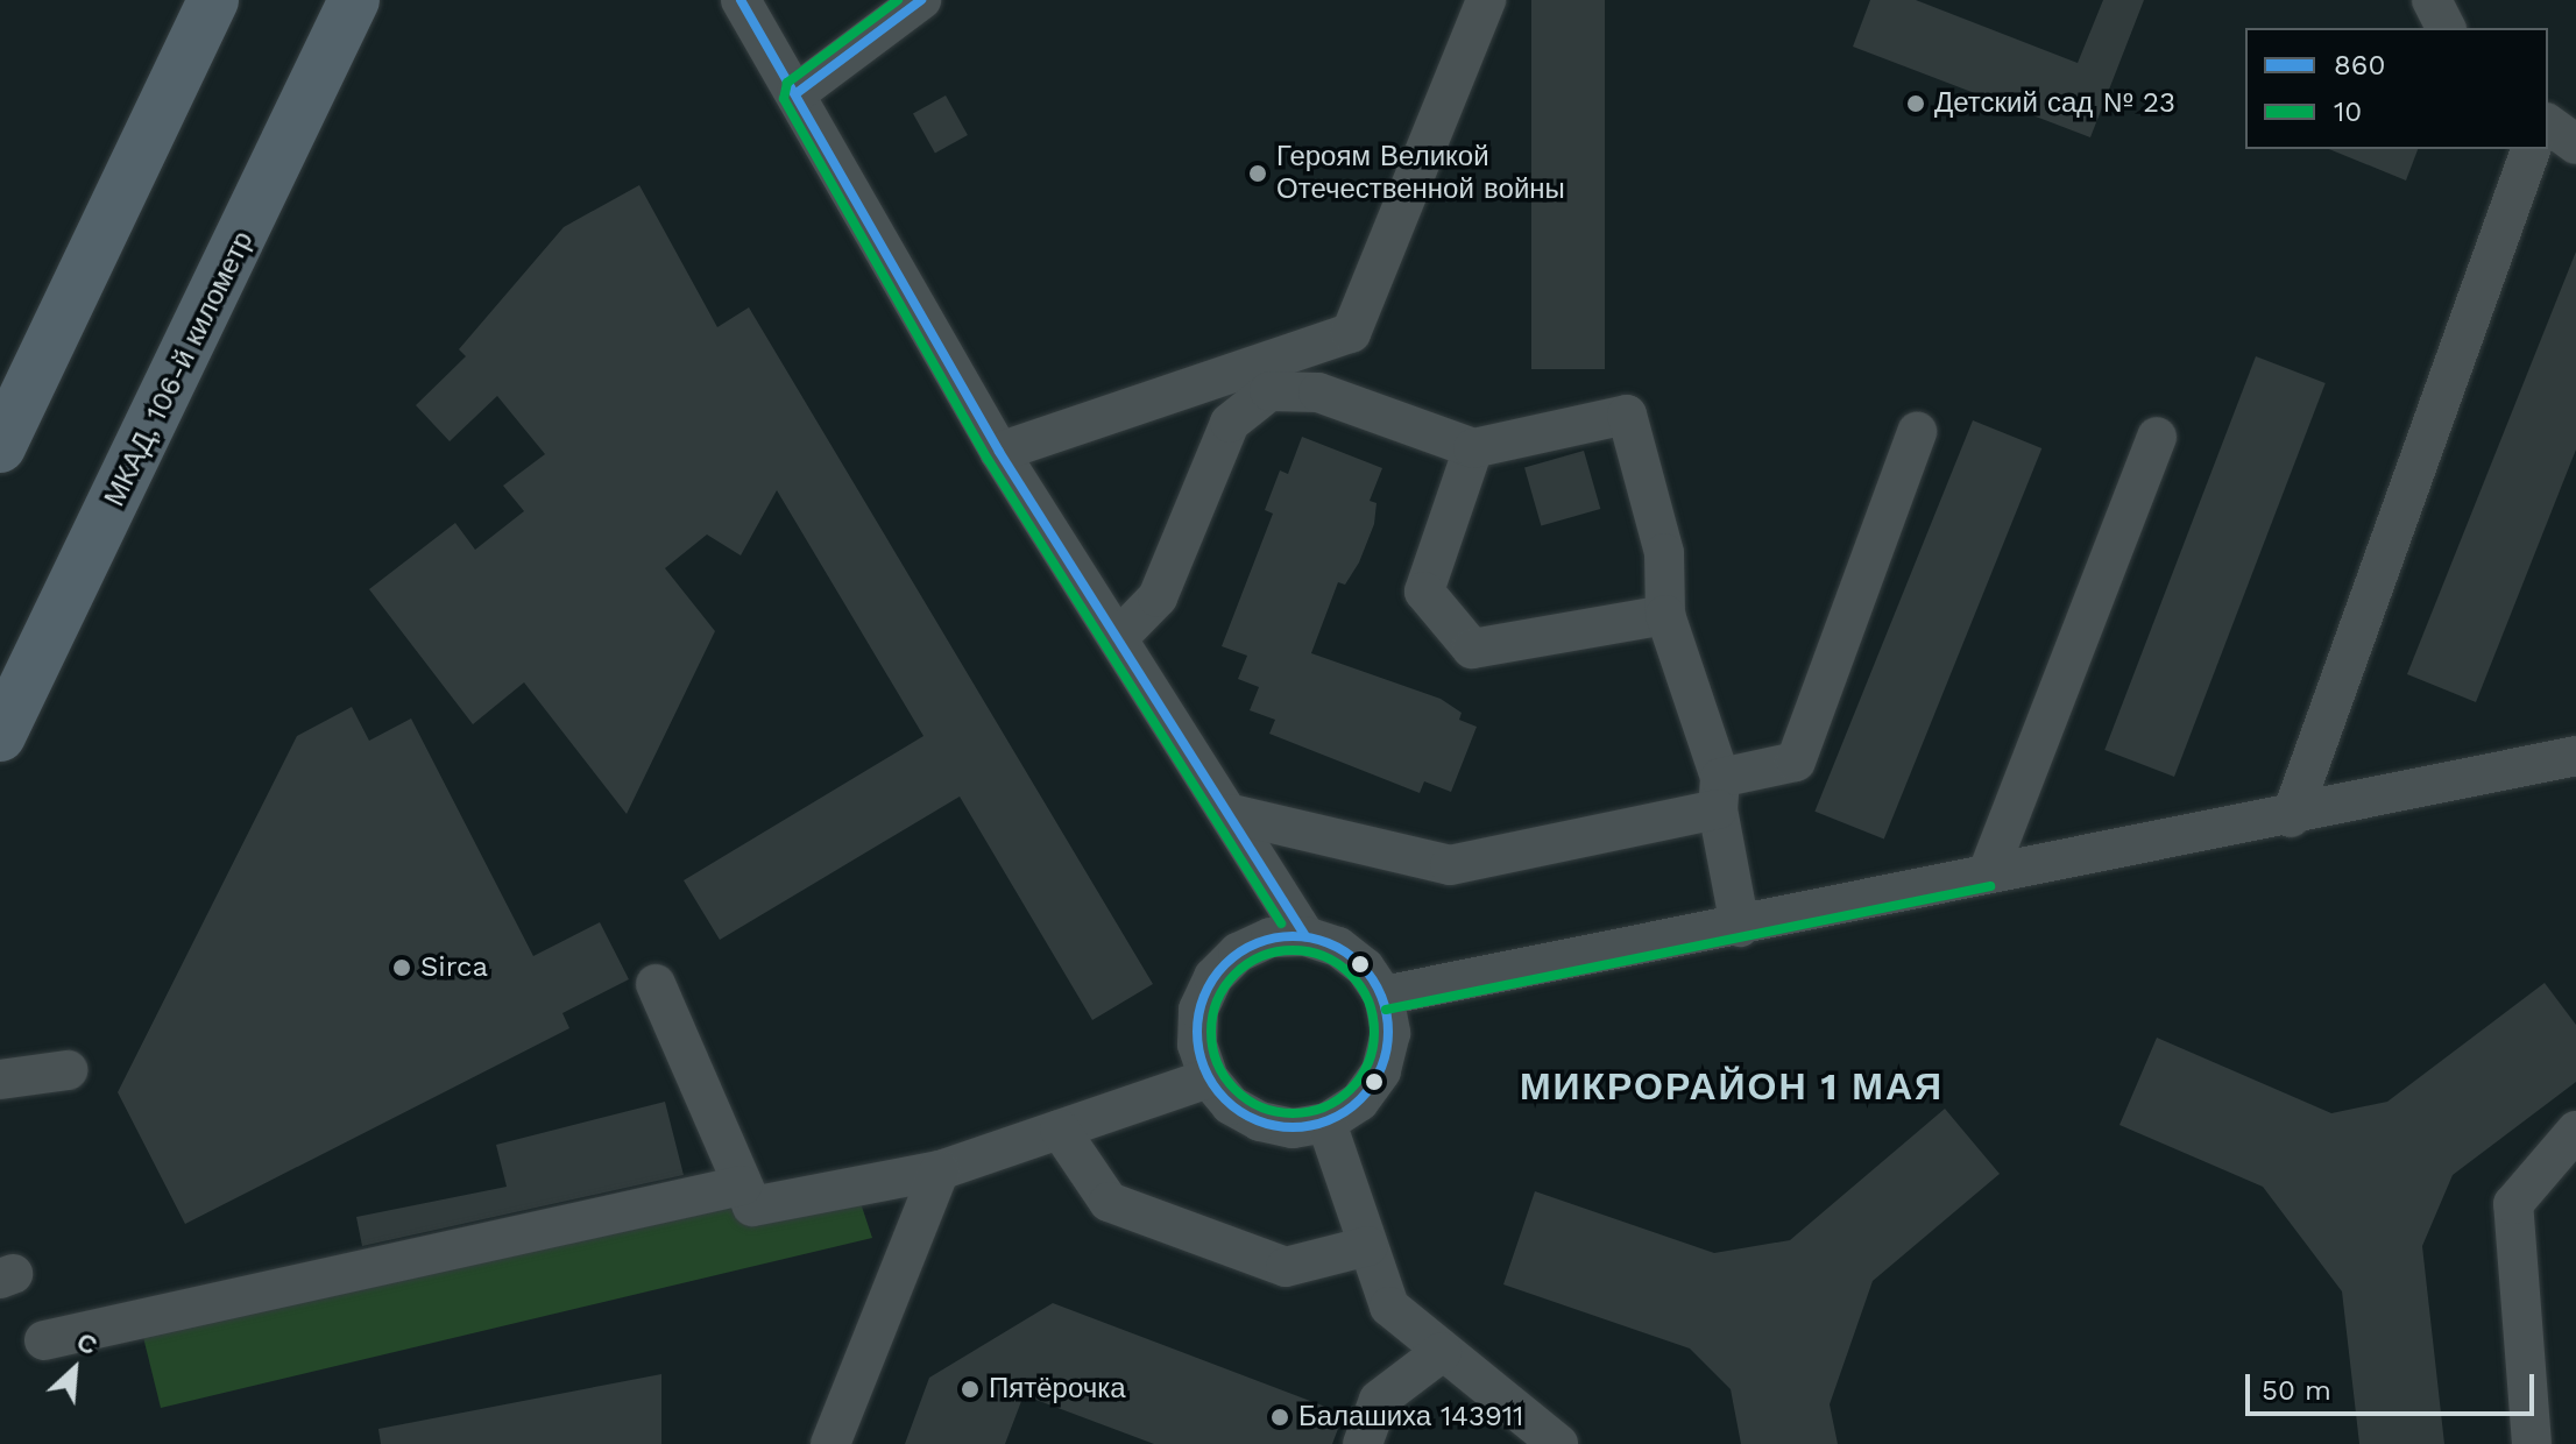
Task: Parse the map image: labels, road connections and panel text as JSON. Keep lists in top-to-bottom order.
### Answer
{
  "streets": {
    "highway": ["МКАД, 106-й километр"]
  },
  "districts": ["МИКРОРАЙОН 1 МАЯ"],
  "places": [
    "Детский сад № 23",
    "Героям Великой Отечественной войны",
    "Sirca",
    "Пятёрочка",
    "Балашиха 143911"
  ],
  "lines": ["transit line 860", "transit line 10"],
  "legend": ["860", "10"],
  "scale_bar": "50 m",
  "north": "top right"
}
